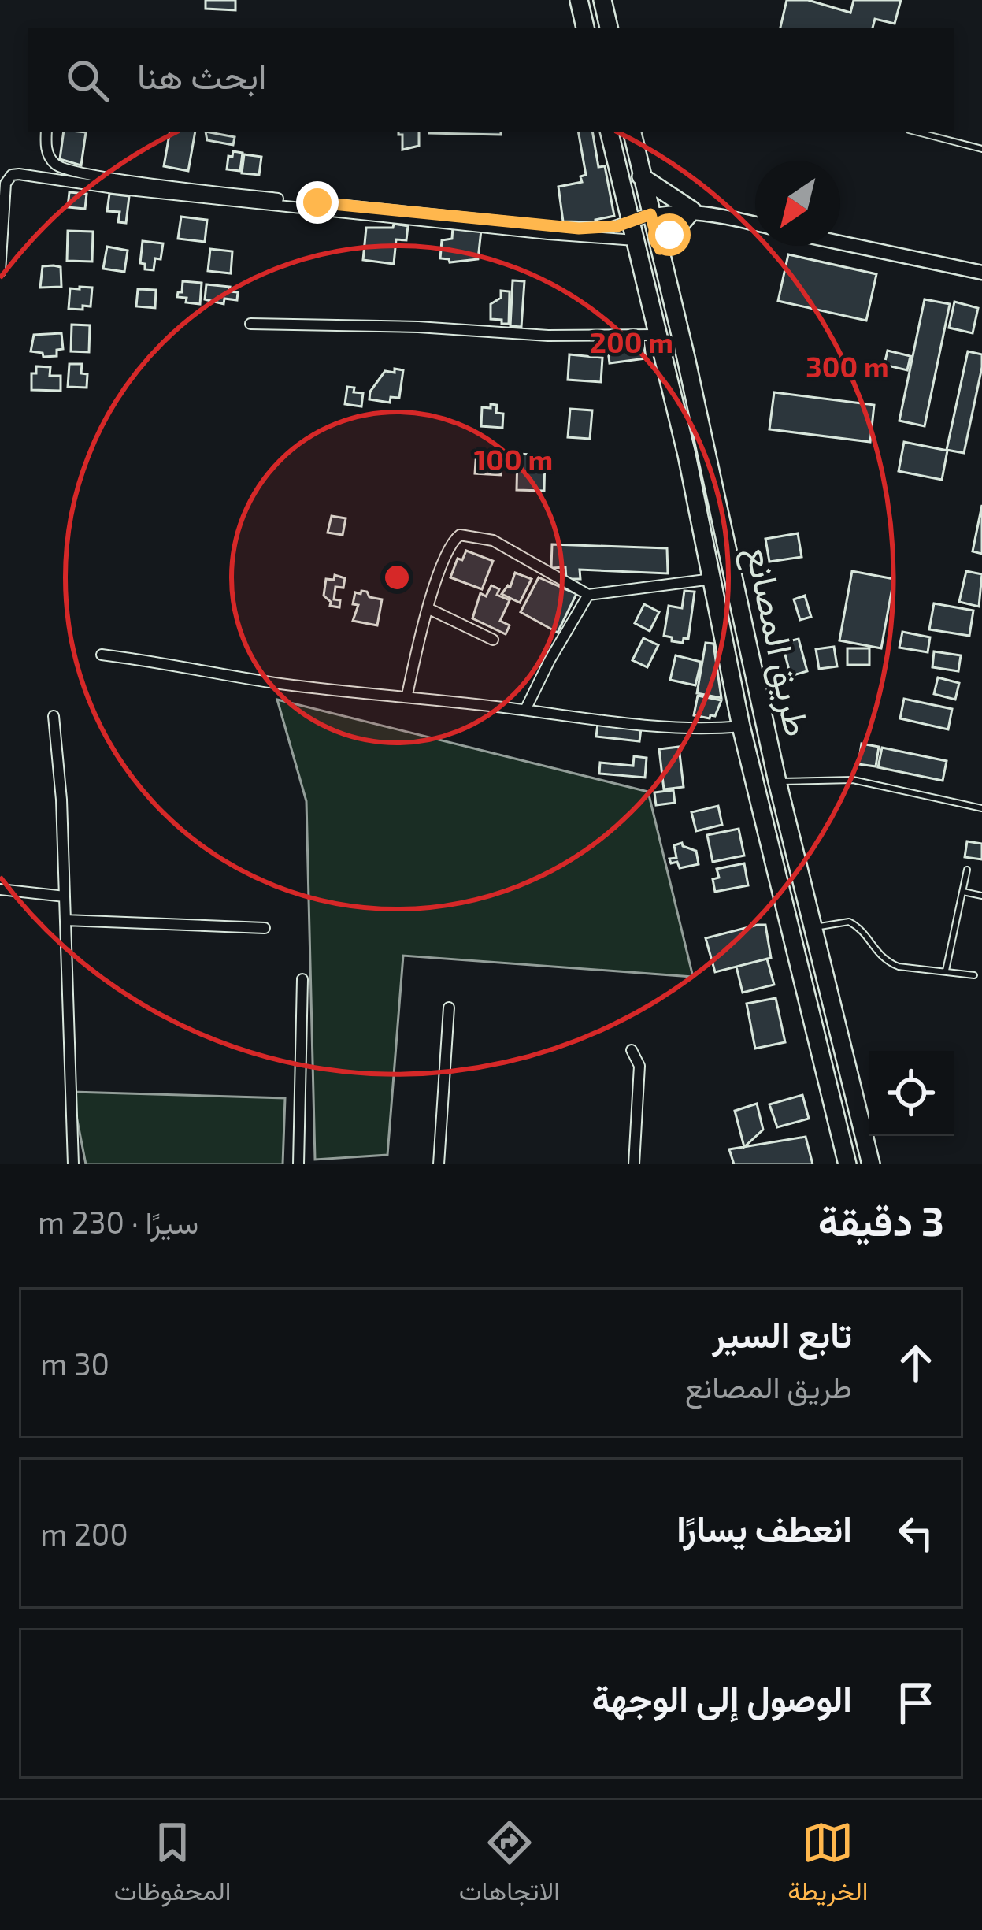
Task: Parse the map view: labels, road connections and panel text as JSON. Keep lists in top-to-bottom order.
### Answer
{
  "streets": {
    "main road": ["طريق المصانع"]
  },
  "north": "bottom left",
  "page": {
    "search": "ابحث هنا",
    "heading": ["3 دقيقة", "سيرًا · 230 m"],
    "list": [
      ["تابع السير", "طريق المصانع", "30 m"],
      ["انعطف يسارًا", "200 m"],
      "الوصول إلى الوجهة"
    ],
    "nav": ["الخريطة", "الاتجاهات", "المحفوظات"]
  },
  "rings": ["200 m", "300 m", "100 m"]
}
